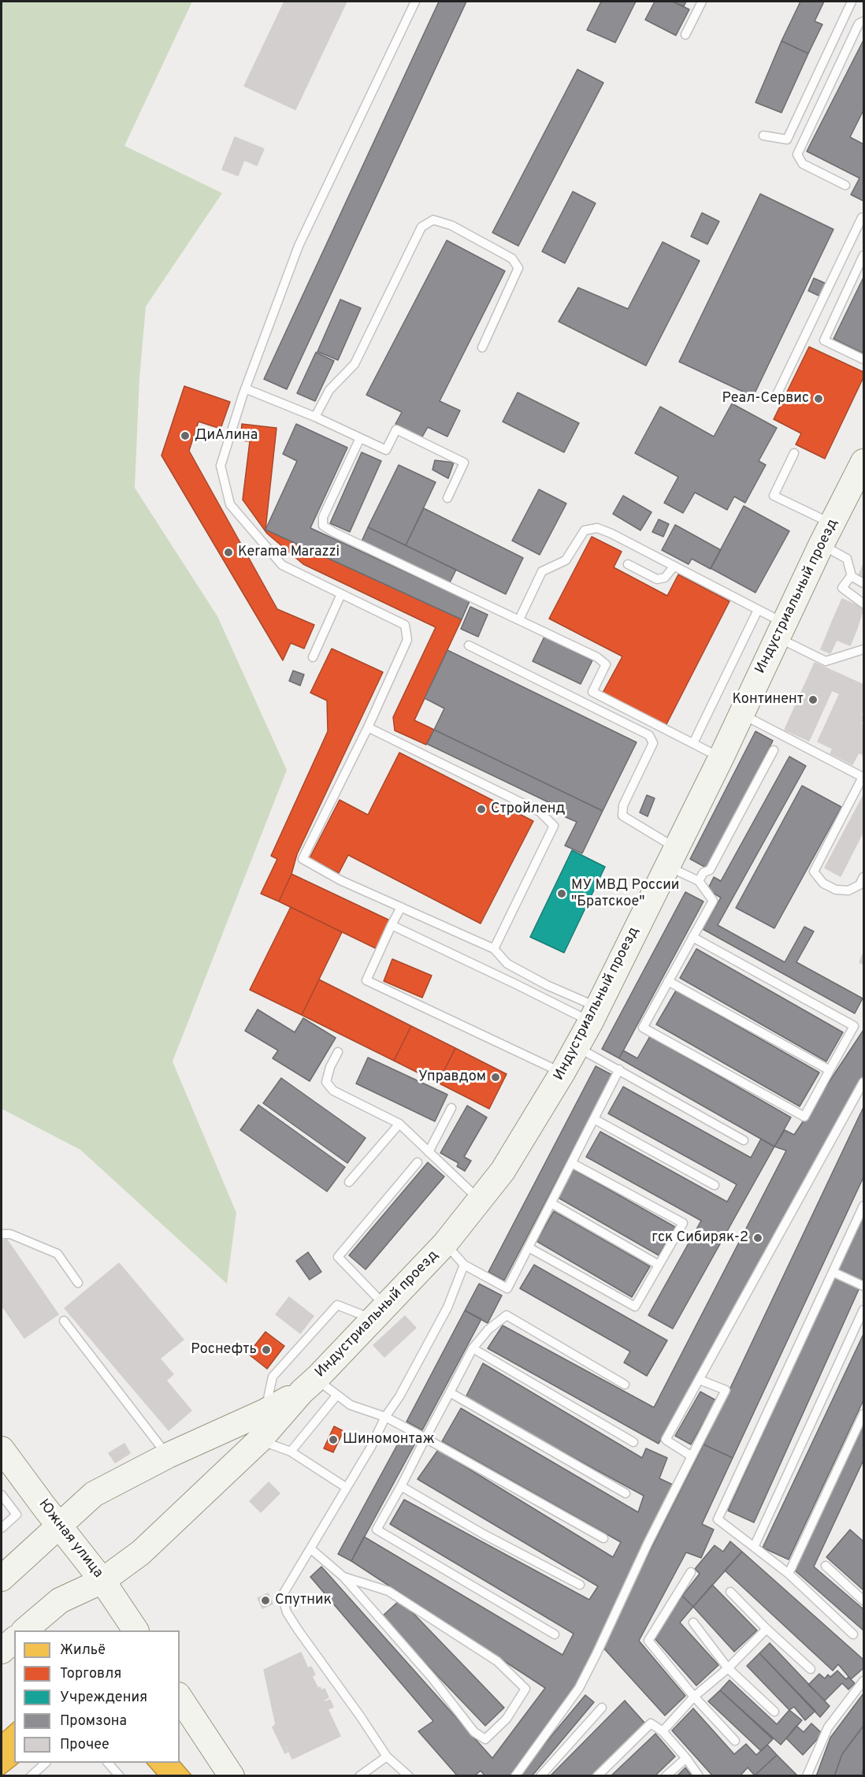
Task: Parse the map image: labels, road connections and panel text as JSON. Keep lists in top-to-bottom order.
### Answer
{
  "streets": {
    "street": ["Индустриальный проезд", "Южная улица"]
  },
  "places": [
    "Реал-Сервис",
    "ДиАлина",
    "Kerama Marazzi",
    "Континент",
    "Стройленд",
    "МУ МВД России \"Братское\"",
    "Управдом",
    "гск Сибиряк-2",
    "Роснефть",
    "Шиномонтаж",
    "Спутник"
  ],
  "legend": [
    "Жильё",
    "Торговля",
    "Учреждения",
    "Промзона",
    "Прочее"
  ]
}
